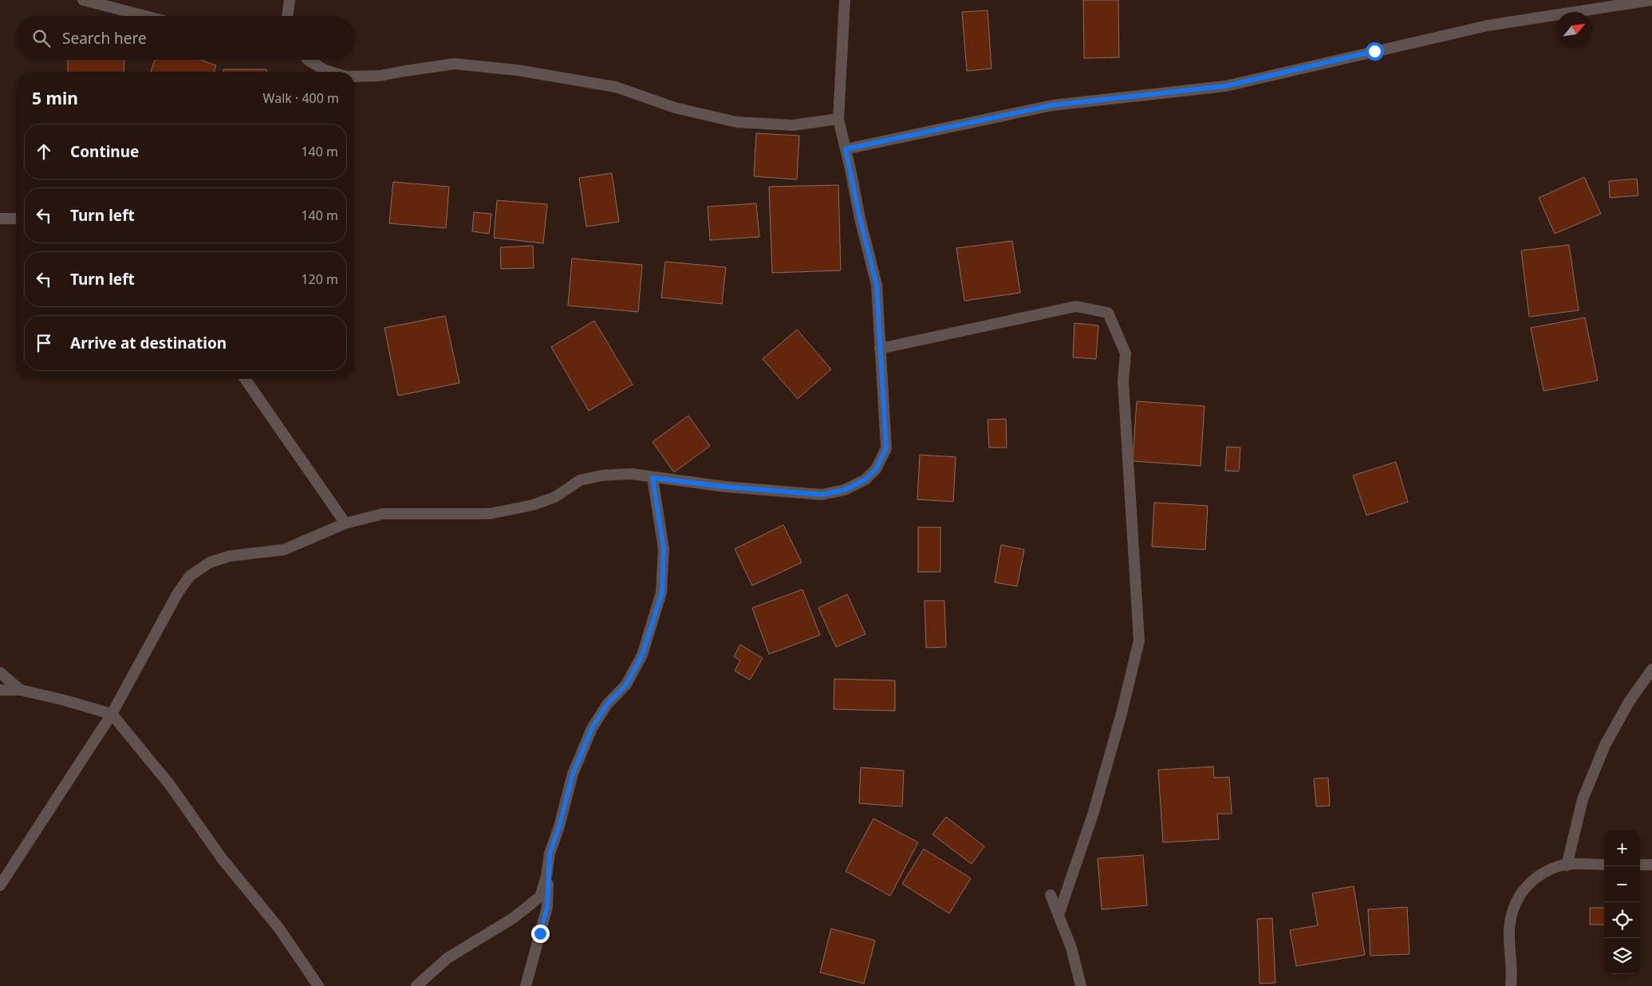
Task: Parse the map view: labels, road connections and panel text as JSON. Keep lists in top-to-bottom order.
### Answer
{
  "north": "top right",
  "page": {
    "search": "Search here",
    "heading": ["5 min", "Walk · 400 m"],
    "list": [
      ["Continue", "140 m"],
      ["Turn left", "140 m"],
      ["Turn left", "120 m"],
      "Arrive at destination"
    ],
    "map_buttons": ["+", "−"]
  }
}
